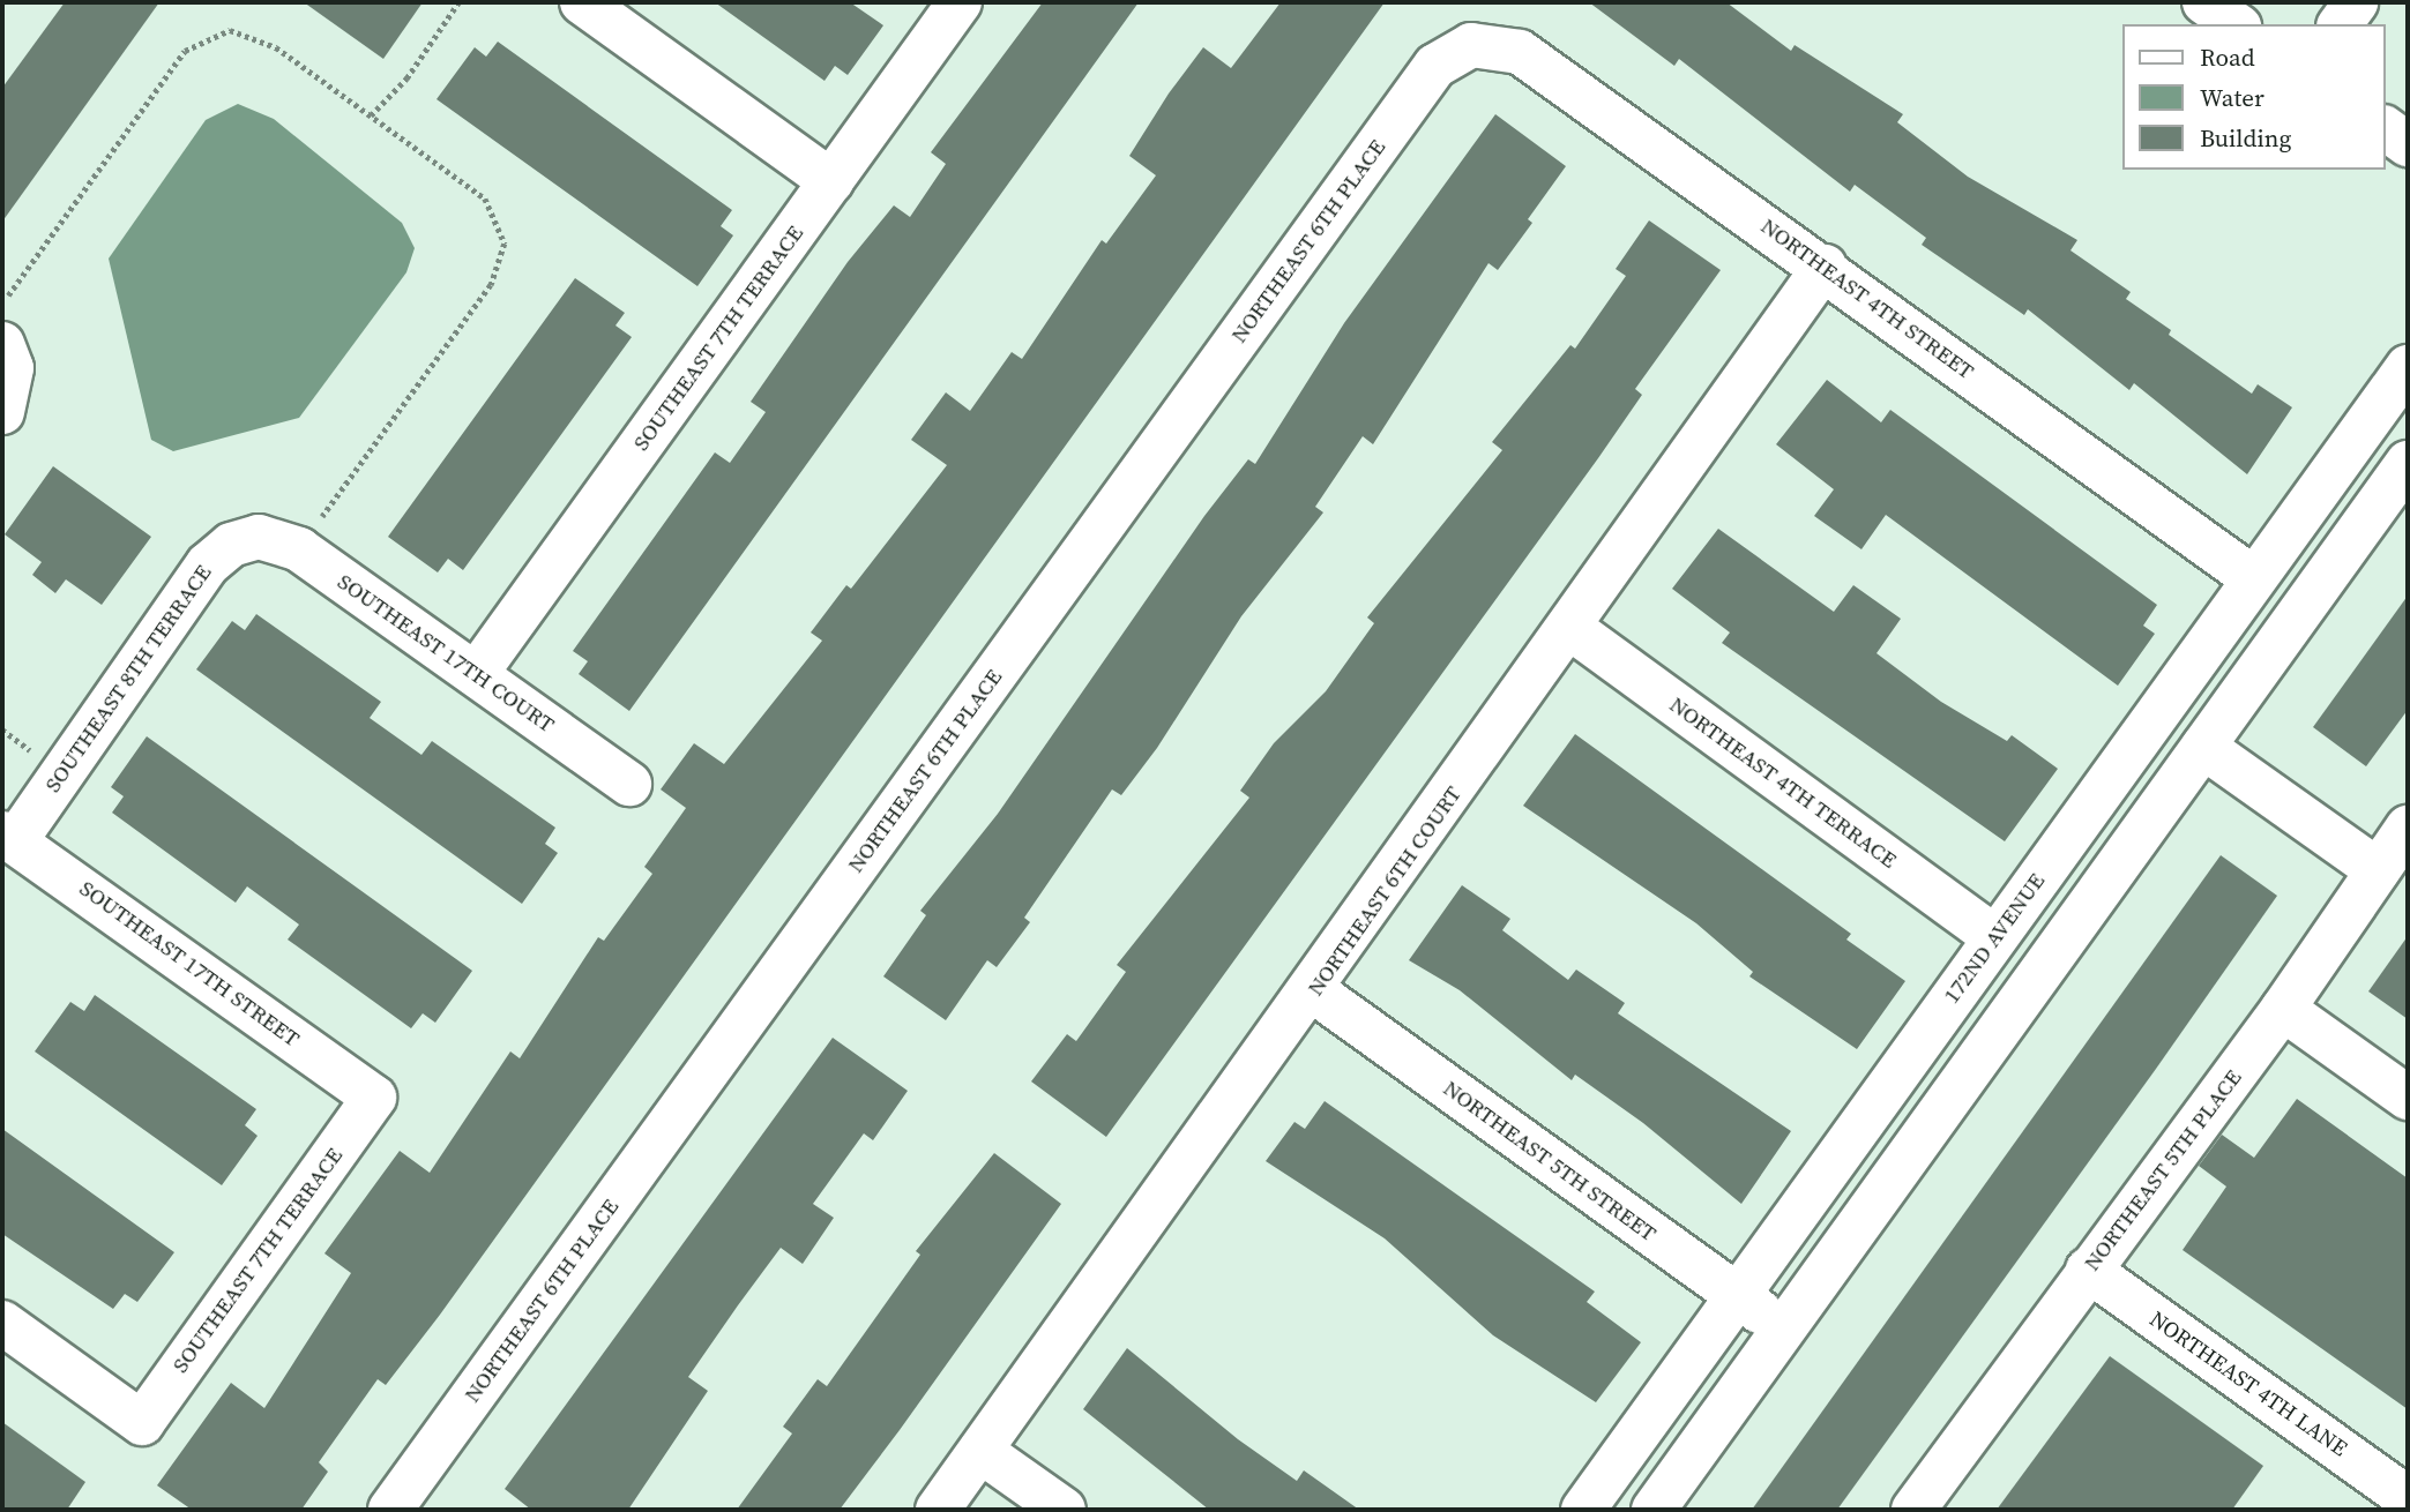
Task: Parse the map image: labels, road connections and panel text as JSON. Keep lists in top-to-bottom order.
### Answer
{
  "streets": {
    "street": [
      "NORTHEAST 6TH PLACE",
      "NORTHEAST 4TH STREET",
      "SOUTHEAST 7TH TERRACE",
      "SOUTHEAST 17TH COURT",
      "SOUTHEAST 8TH TERRACE",
      "NORTHEAST 4TH TERRACE",
      "NORTHEAST 6TH COURT",
      "172ND AVENUE",
      "SOUTHEAST 17TH STREET",
      "NORTHEAST 5TH STREET",
      "NORTHEAST 5TH PLACE",
      "NORTHEAST 4TH LANE"
    ]
  },
  "crossings": [
    ["NORTHEAST 6TH PLACE", "NORTHEAST 4TH STREET"],
    ["NORTHEAST 4TH STREET", "NORTHEAST 6TH COURT"],
    ["NORTHEAST 4TH STREET", "172ND AVENUE"],
    ["SOUTHEAST 7TH TERRACE", "SOUTHEAST 17TH COURT"],
    ["SOUTHEAST 7TH TERRACE", "SOUTHEAST 17TH STREET"],
    ["SOUTHEAST 17TH COURT", "SOUTHEAST 8TH TERRACE"],
    ["SOUTHEAST 8TH TERRACE", "SOUTHEAST 17TH STREET"],
    ["NORTHEAST 4TH TERRACE", "NORTHEAST 6TH COURT"],
    ["NORTHEAST 4TH TERRACE", "172ND AVENUE"],
    ["NORTHEAST 6TH COURT", "NORTHEAST 5TH STREET"],
    ["172ND AVENUE", "NORTHEAST 5TH STREET"],
    ["NORTHEAST 5TH PLACE", "NORTHEAST 4TH LANE"]
  ],
  "legend": ["Road", "Water", "Building"]
}
